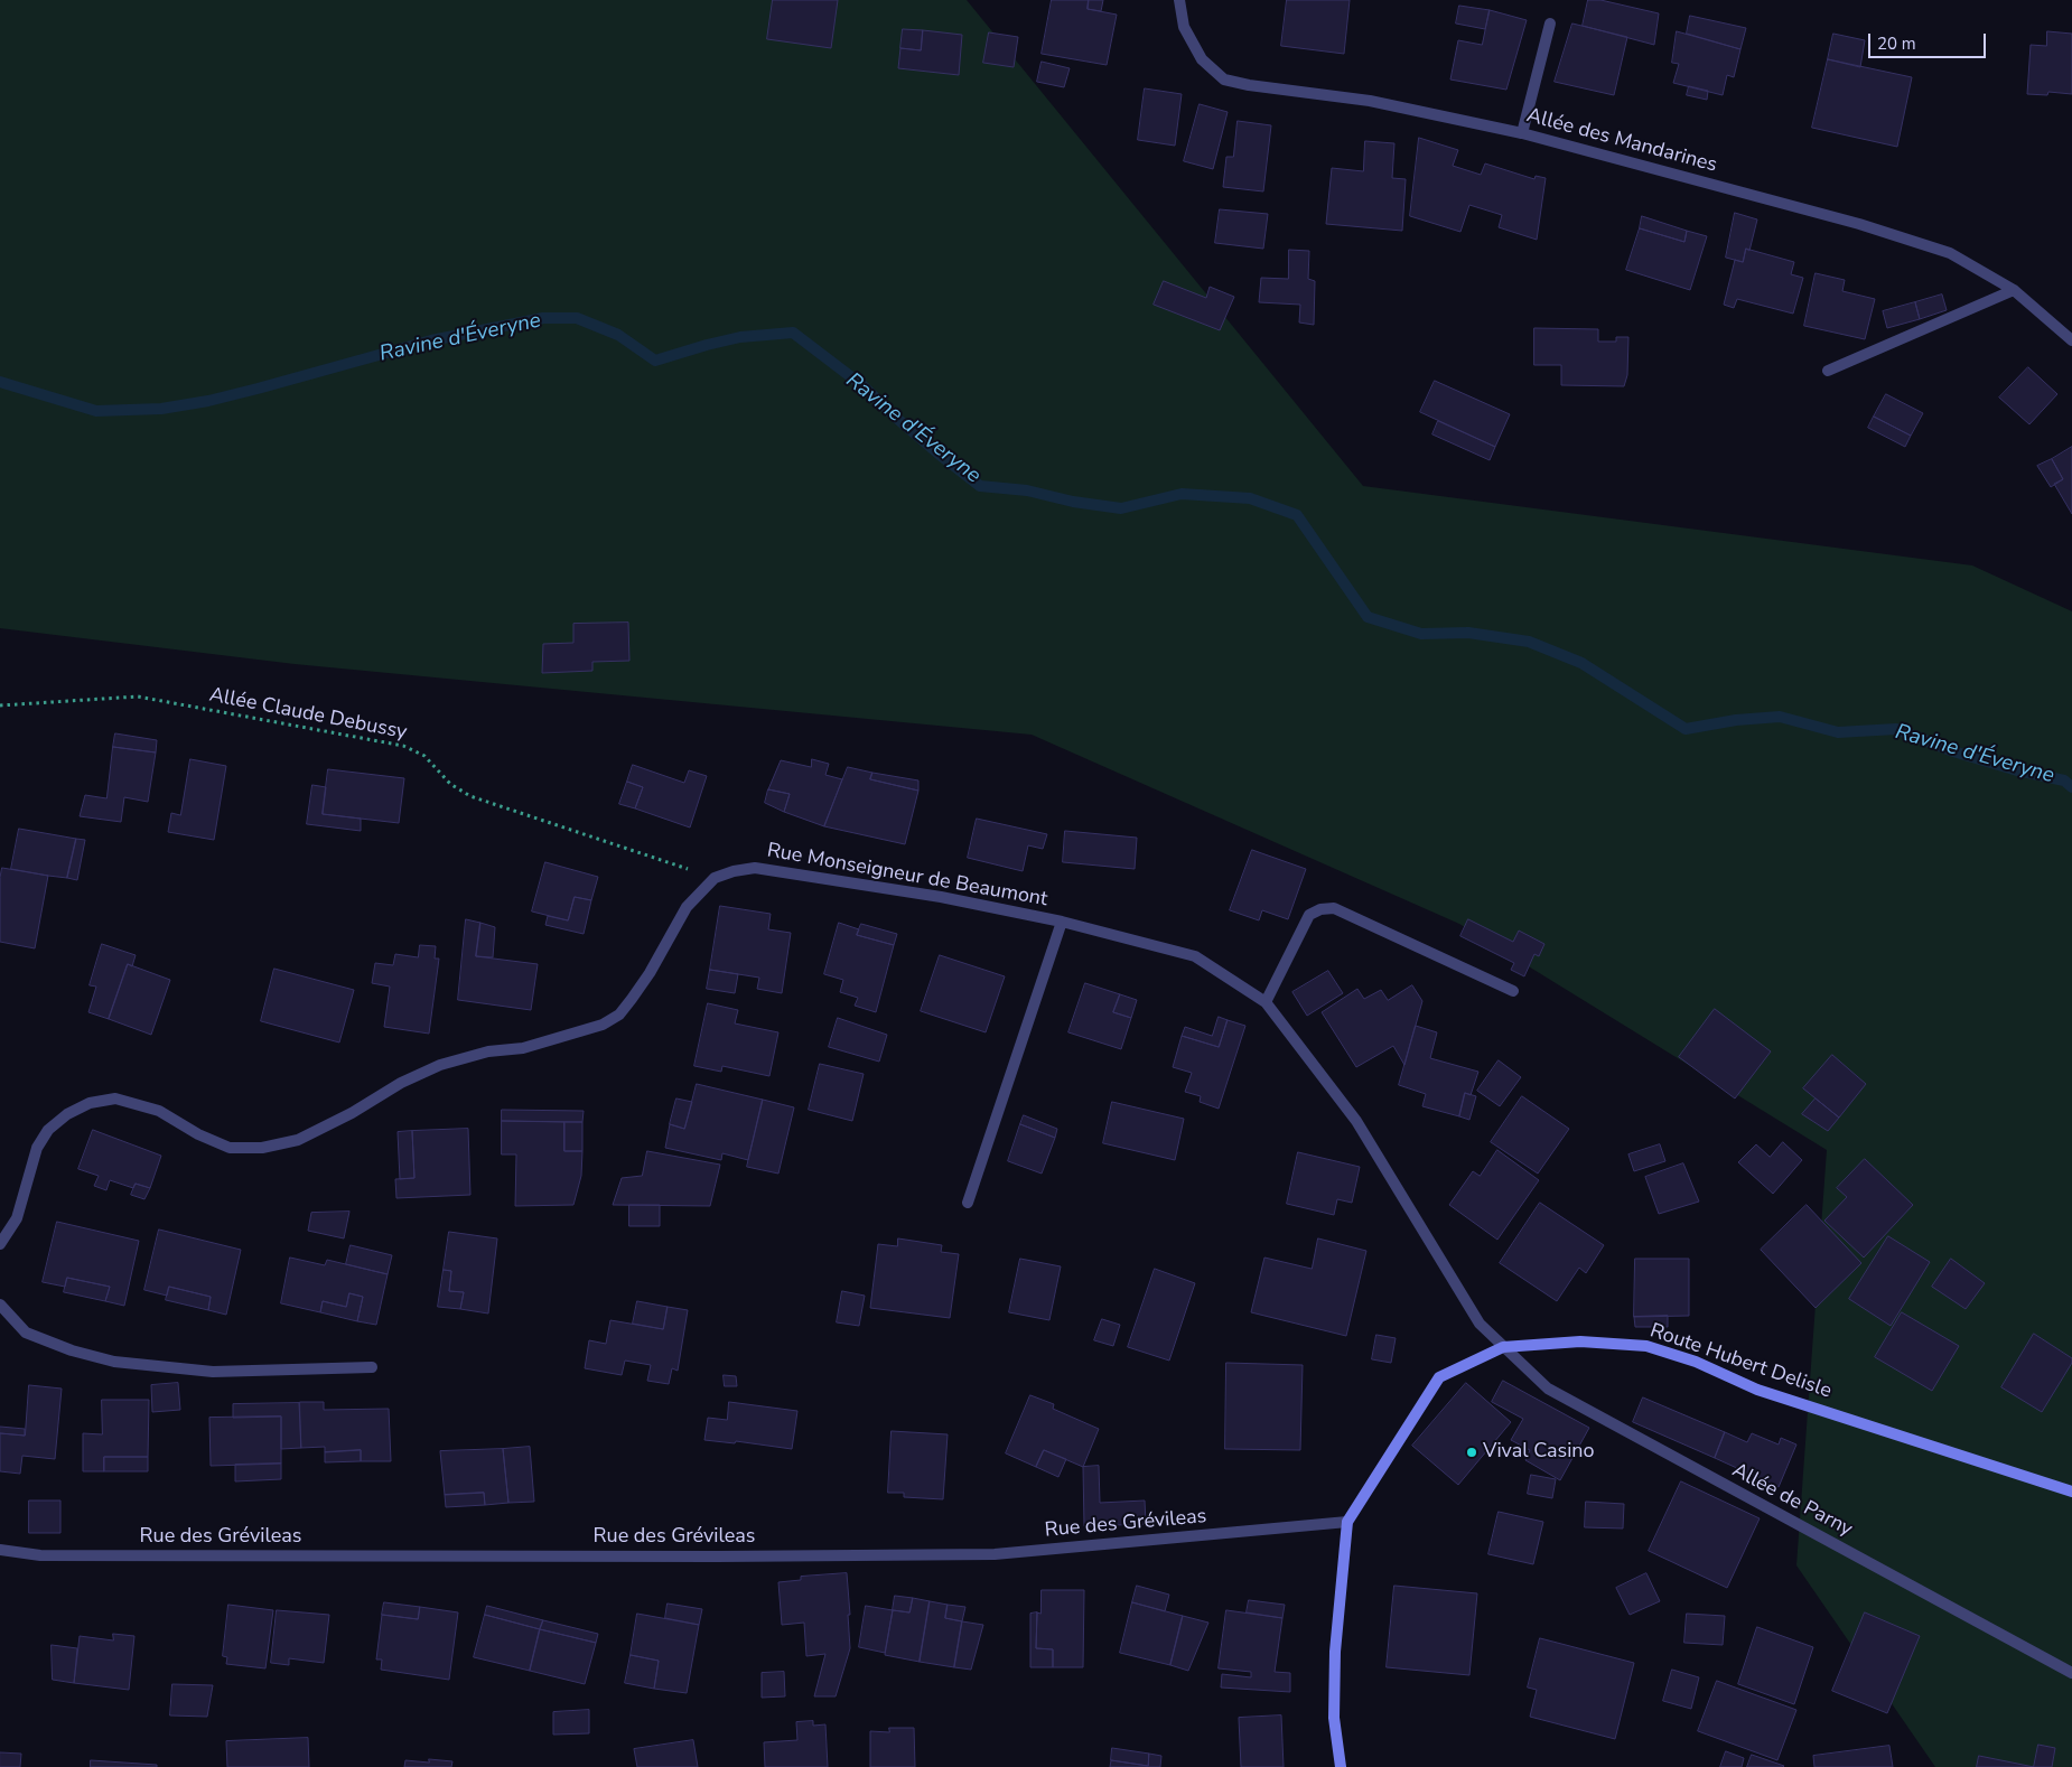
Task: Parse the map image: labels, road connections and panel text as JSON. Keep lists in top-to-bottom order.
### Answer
{
  "streets": {
    "main road": ["Route Hubert Delisle"],
    "street": [
      "Allée des Mandarines",
      "Rue Monseigneur de Beaumont",
      "Allée de Parny",
      "Rue des Grévileas"
    ],
    "path": ["Allée Claude Debussy"]
  },
  "crossings": [
    ["Allée Claude Debussy", "Rue Monseigneur de Beaumont"],
    ["Rue Monseigneur de Beaumont", "Route Hubert Delisle"],
    ["Rue Monseigneur de Beaumont", "Allée de Parny"],
    ["Route Hubert Delisle", "Allée de Parny"],
    ["Route Hubert Delisle", "Rue des Grévileas"]
  ],
  "water": ["Ravine d'Éveryne"],
  "places": ["Vival Casino"],
  "scale_bar": "20 m"
}
